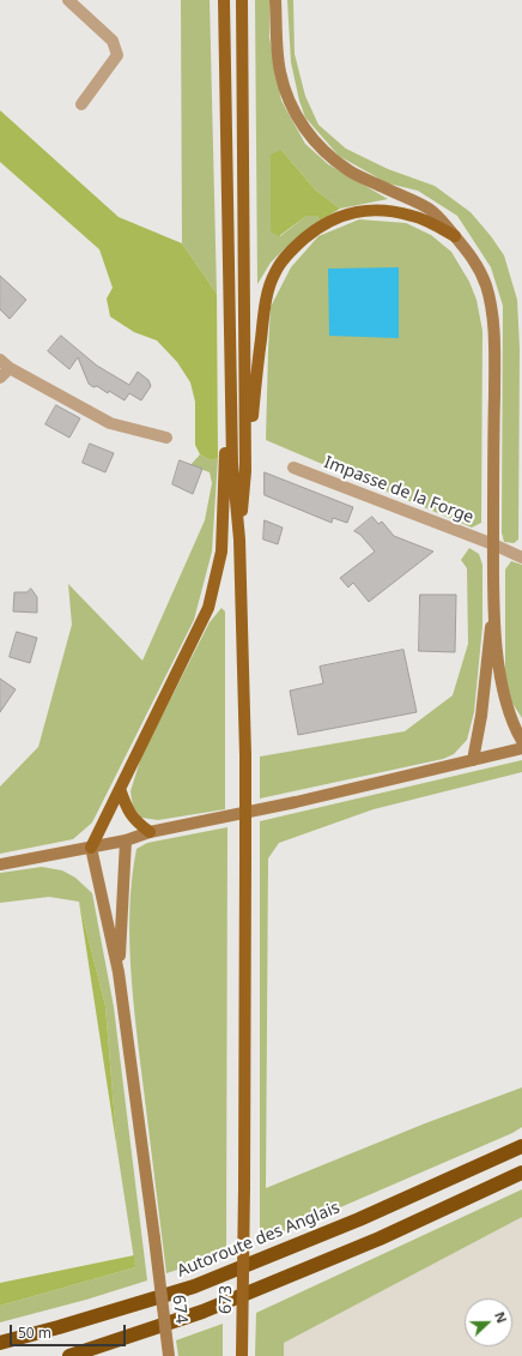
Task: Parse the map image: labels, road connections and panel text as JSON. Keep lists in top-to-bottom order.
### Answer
{
  "streets": {
    "highway": ["Autoroute des Anglais"],
    "main road": ["673"],
    "street": ["Impasse de la Forge", "674"]
  },
  "scale_bar": "50 m",
  "north": "right"
}
